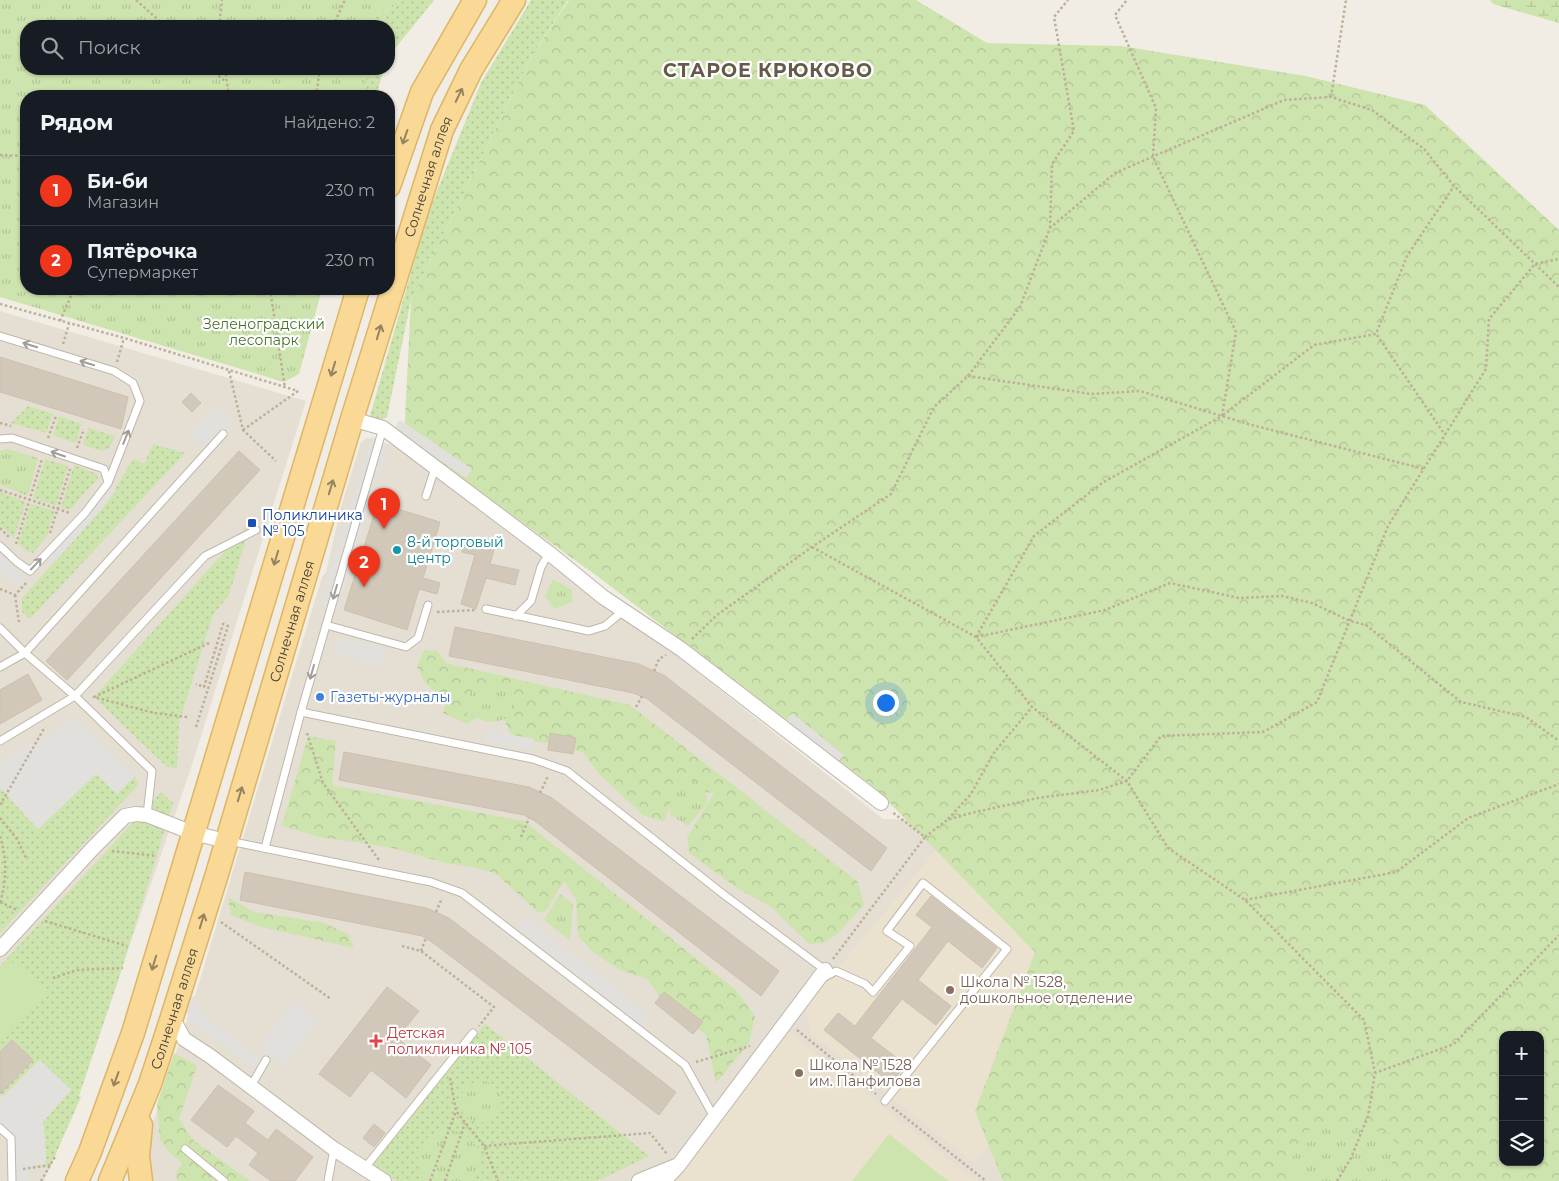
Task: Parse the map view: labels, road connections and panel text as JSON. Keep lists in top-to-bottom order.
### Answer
{
  "streets": {
    "main road": ["Солнечная аллея"]
  },
  "districts": ["СТАРОЕ КРЮКОВО"],
  "parks": ["Зеленоградский лесопарк"],
  "places": {
    "transit": ["Поликлиника № 105"],
    "other": [
      "8-й торговый центр",
      "Газеты-журналы",
      "Школа № 1528, дошкольное отделение",
      "Школа № 1528 им. Панфилова"
    ],
    "health": ["Детская поликлиника № 105"]
  },
  "page": {
    "search": "Поиск",
    "heading": ["Рядом", "Найдено: 2"],
    "list": [
      {
        "mark": "1",
        "name": "Би-би",
        "note": "Магазин",
        "value": "230 m"
      },
      {
        "mark": "2",
        "name": "Пятёрочка",
        "note": "Супермаркет",
        "value": "230 m"
      }
    ],
    "pins": ["1", "2"],
    "map_buttons": ["+", "−"]
  }
}
